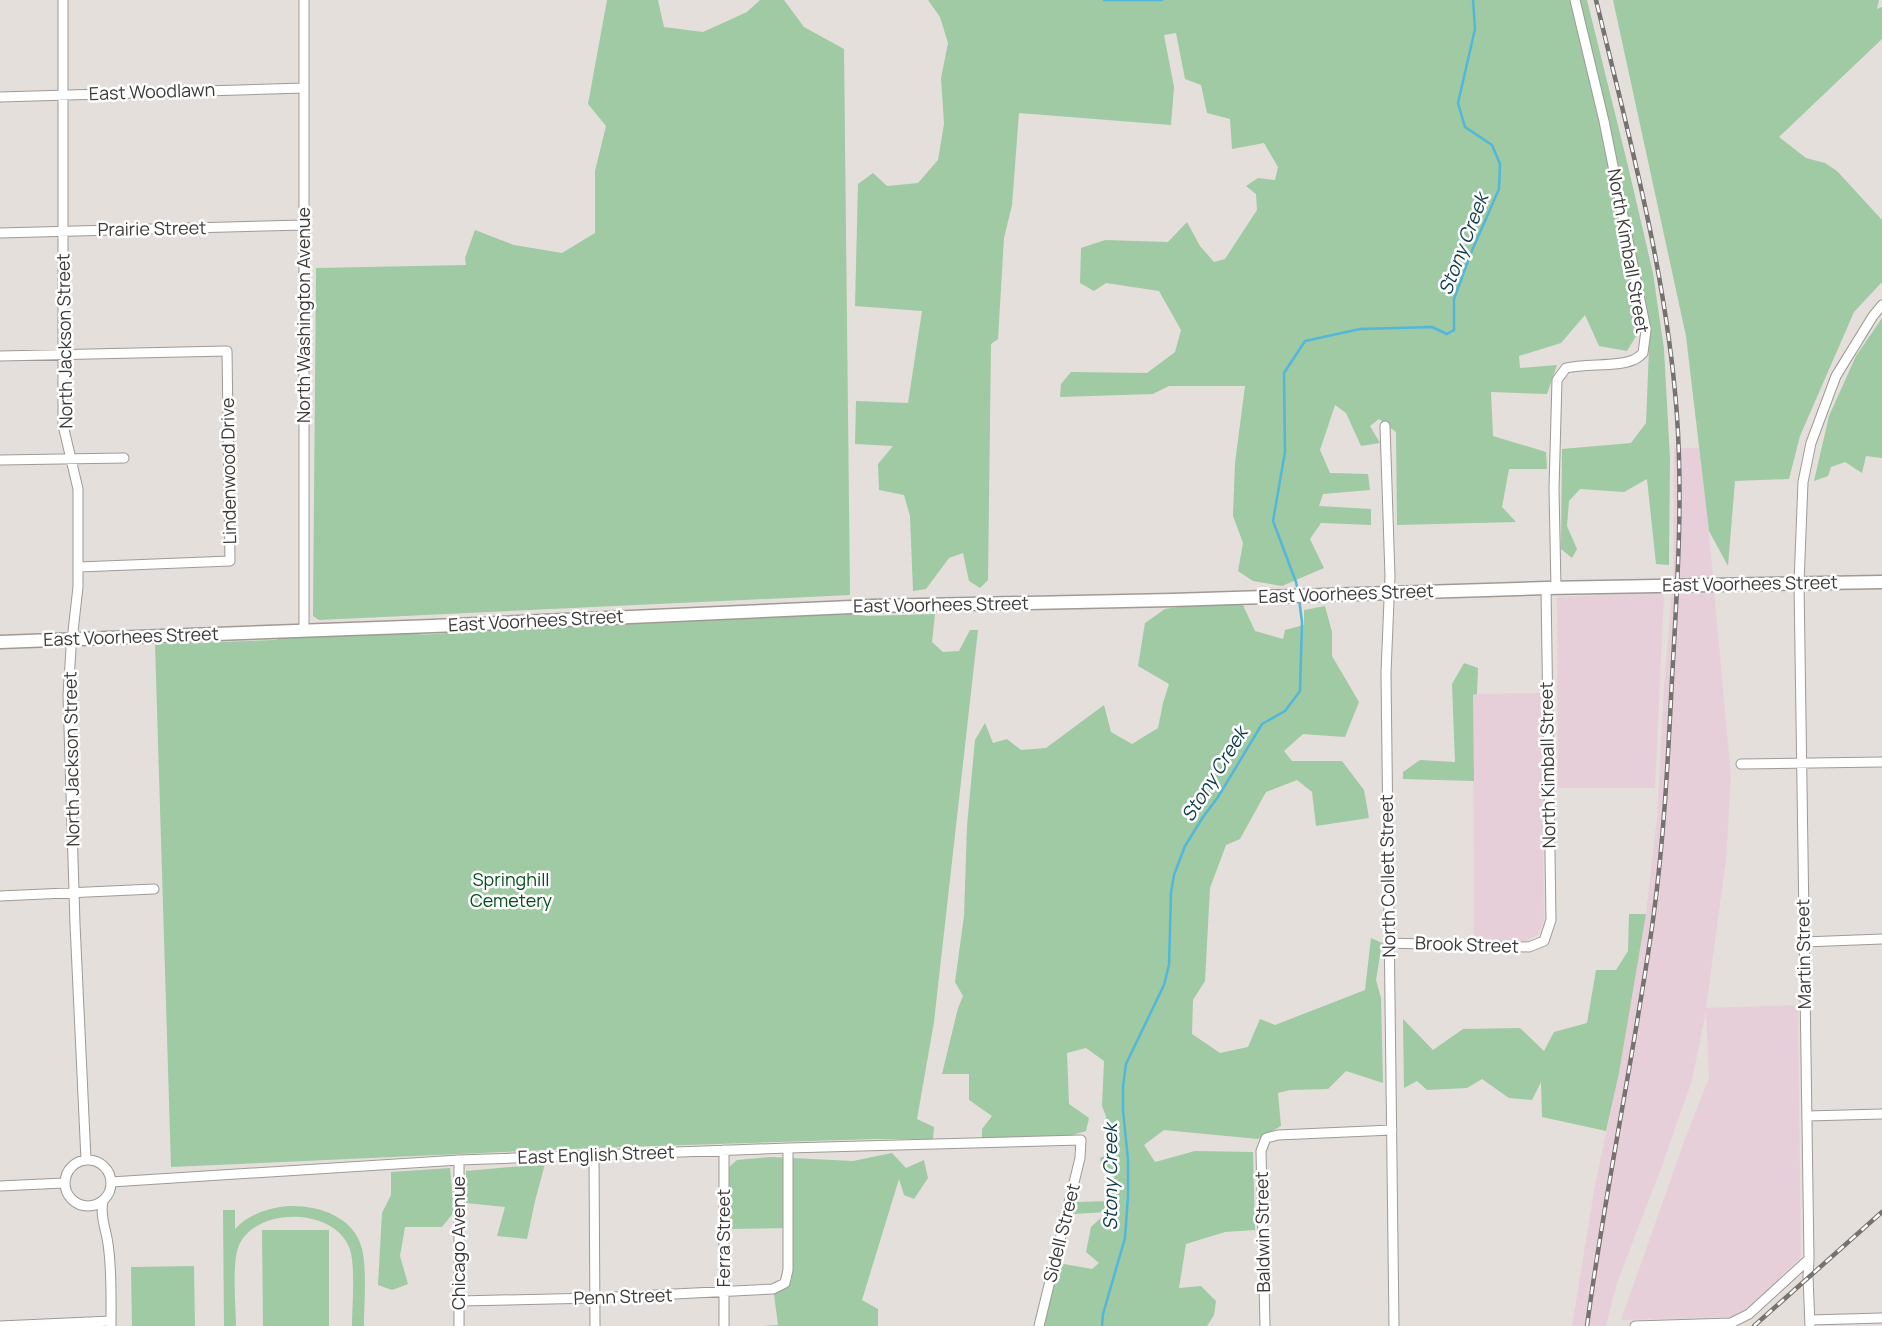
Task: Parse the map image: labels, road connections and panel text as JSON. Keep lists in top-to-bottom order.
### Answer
{
  "streets": {
    "main road": ["East Voorhees Street"],
    "street": [
      "East Woodlawn",
      "Prairie Street",
      "North Kimball Street",
      "North Washington Avenue",
      "North Jackson Street",
      "Lindenwood Drive",
      "North Collett Street",
      "Brook Street",
      "Martin Street",
      "East English Street",
      "Baldwin Street",
      "Sidell Street",
      "Ferra Street",
      "Chicago Avenue",
      "Penn Street"
    ]
  },
  "crossings": [
    ["East Woodlawn", "North Washington Avenue"],
    ["East Woodlawn", "North Jackson Street"],
    ["Prairie Street", "North Washington Avenue"],
    ["Prairie Street", "North Jackson Street"],
    ["North Kimball Street", "East Voorhees Street"],
    ["North Kimball Street", "Brook Street"],
    ["North Washington Avenue", "East Voorhees Street"],
    ["North Jackson Street", "Lindenwood Drive"],
    ["North Jackson Street", "East Voorhees Street"],
    ["North Jackson Street", "East English Street"],
    ["East Voorhees Street", "North Collett Street"],
    ["East Voorhees Street", "Martin Street"],
    ["North Collett Street", "Brook Street"],
    ["North Collett Street", "Baldwin Street"],
    ["East English Street", "Sidell Street"],
    ["East English Street", "Ferra Street"],
    ["East English Street", "Chicago Avenue"],
    ["East English Street", "Penn Street"],
    ["Ferra Street", "Penn Street"],
    ["Chicago Avenue", "Penn Street"]
  ],
  "water": ["Stony Creek"],
  "parks": ["Springhill Cemetery"]
}
